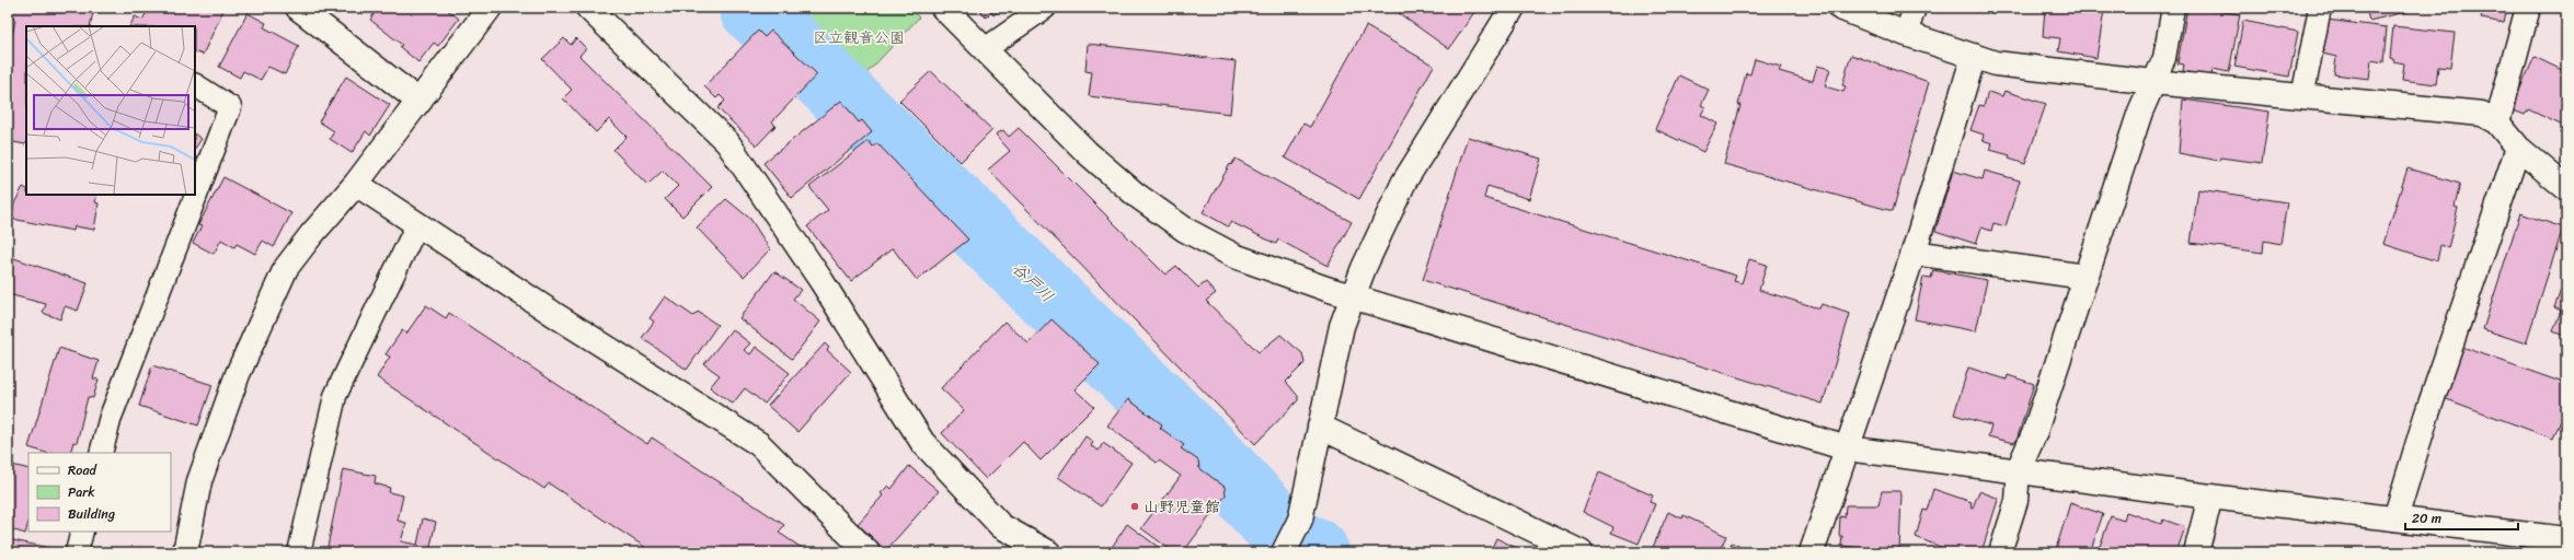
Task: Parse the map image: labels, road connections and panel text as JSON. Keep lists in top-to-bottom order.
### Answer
{
  "water": ["谷戸川"],
  "parks": ["区立観音公園"],
  "places": ["山野児童館"],
  "legend": ["Road", "Park", "Building"],
  "scale_bar": "20 m"
}
